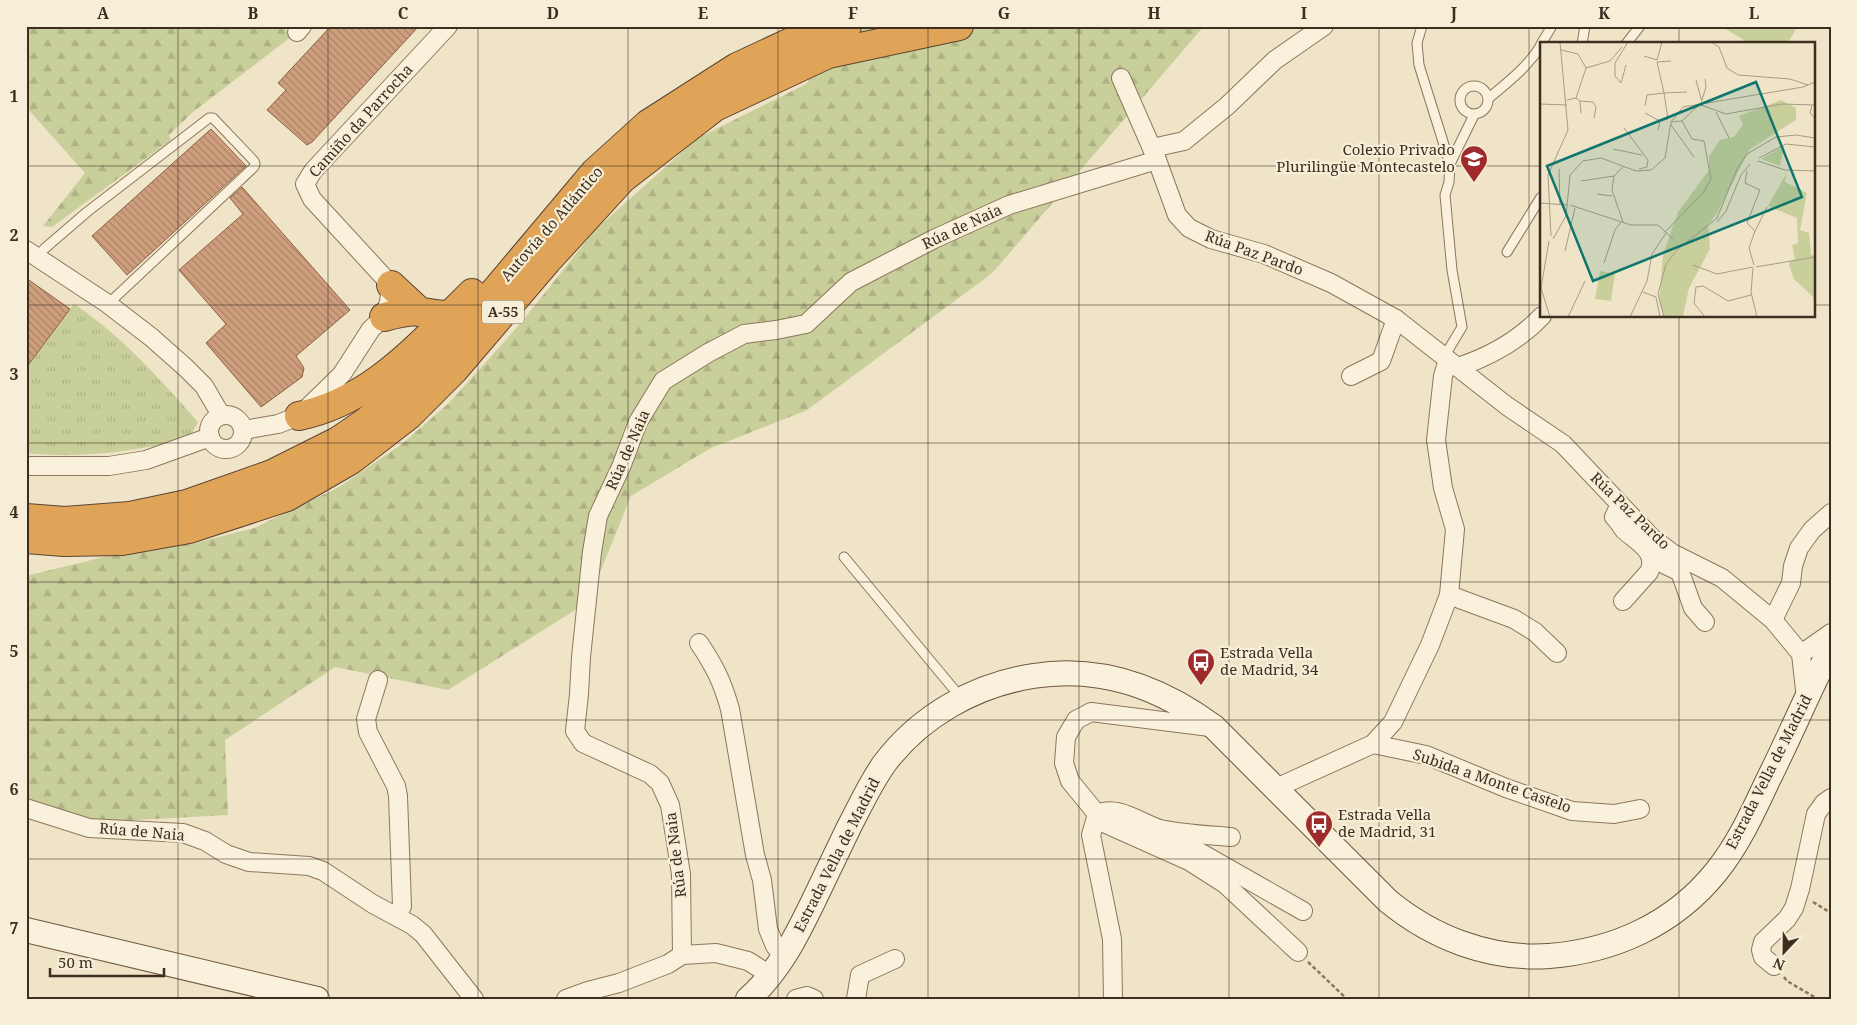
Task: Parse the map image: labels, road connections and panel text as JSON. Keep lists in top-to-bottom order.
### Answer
{
  "streets": {
    "highway": ["Autovía do Atlántico", "A-55"],
    "main road": ["Estrada Vella de Madrid"],
    "street": [
      "Camiño da Parrocha",
      "Rúa de Naia",
      "Rúa Paz Pardo",
      "Subida a Monte Castelo"
    ]
  },
  "crossings": [
    ["Autovía do Atlántico", "A-55"],
    ["Rúa de Naia", "Rúa Paz Pardo"]
  ],
  "places": {
    "school or university": ["Colexio Privado Plurilingüe Montecastelo"],
    "bus stop": ["Estrada Vella de Madrid, 34", "Estrada Vella de Madrid, 31"]
  },
  "scale_bar": "50 m",
  "north": "bottom",
  "grid": {
    "columns": [
      "A",
      "B",
      "C",
      "D",
      "E",
      "F",
      "G",
      "H",
      "I",
      "J",
      "K",
      "L"
    ],
    "rows": [
      "1",
      "2",
      "3",
      "4",
      "5",
      "6",
      "7"
    ]
  }
}
